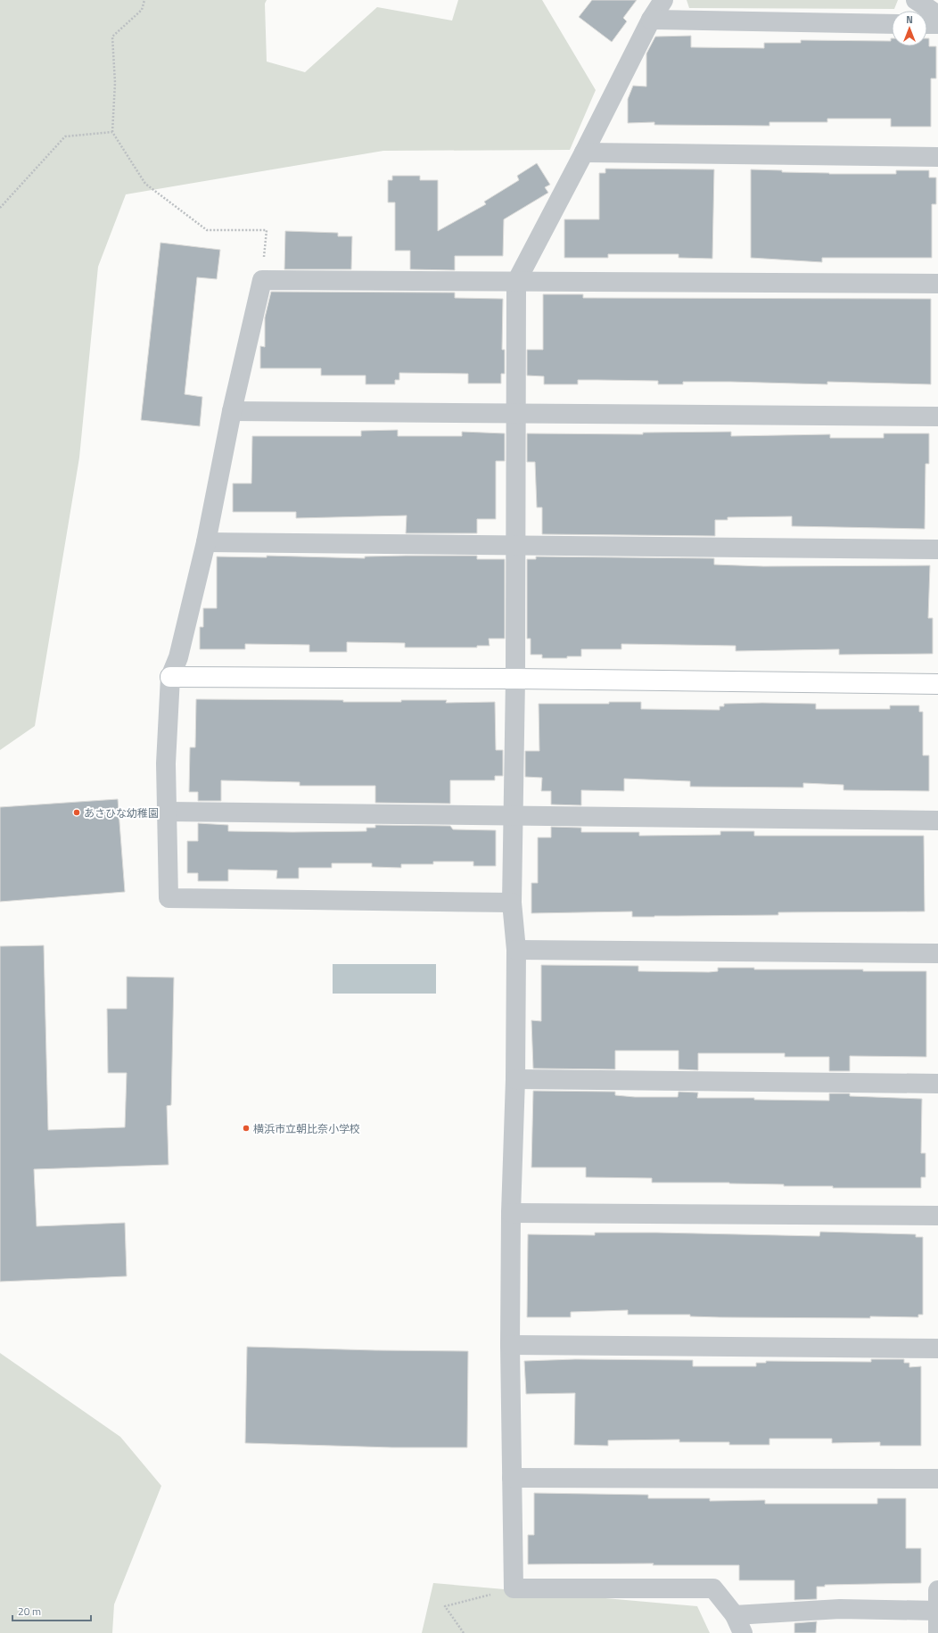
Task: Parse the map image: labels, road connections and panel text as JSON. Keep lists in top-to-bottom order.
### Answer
{
  "places": ["あさひな幼稚園", "横浜市立朝比奈小学校"],
  "scale_bar": "20 m",
  "north": "top"
}
